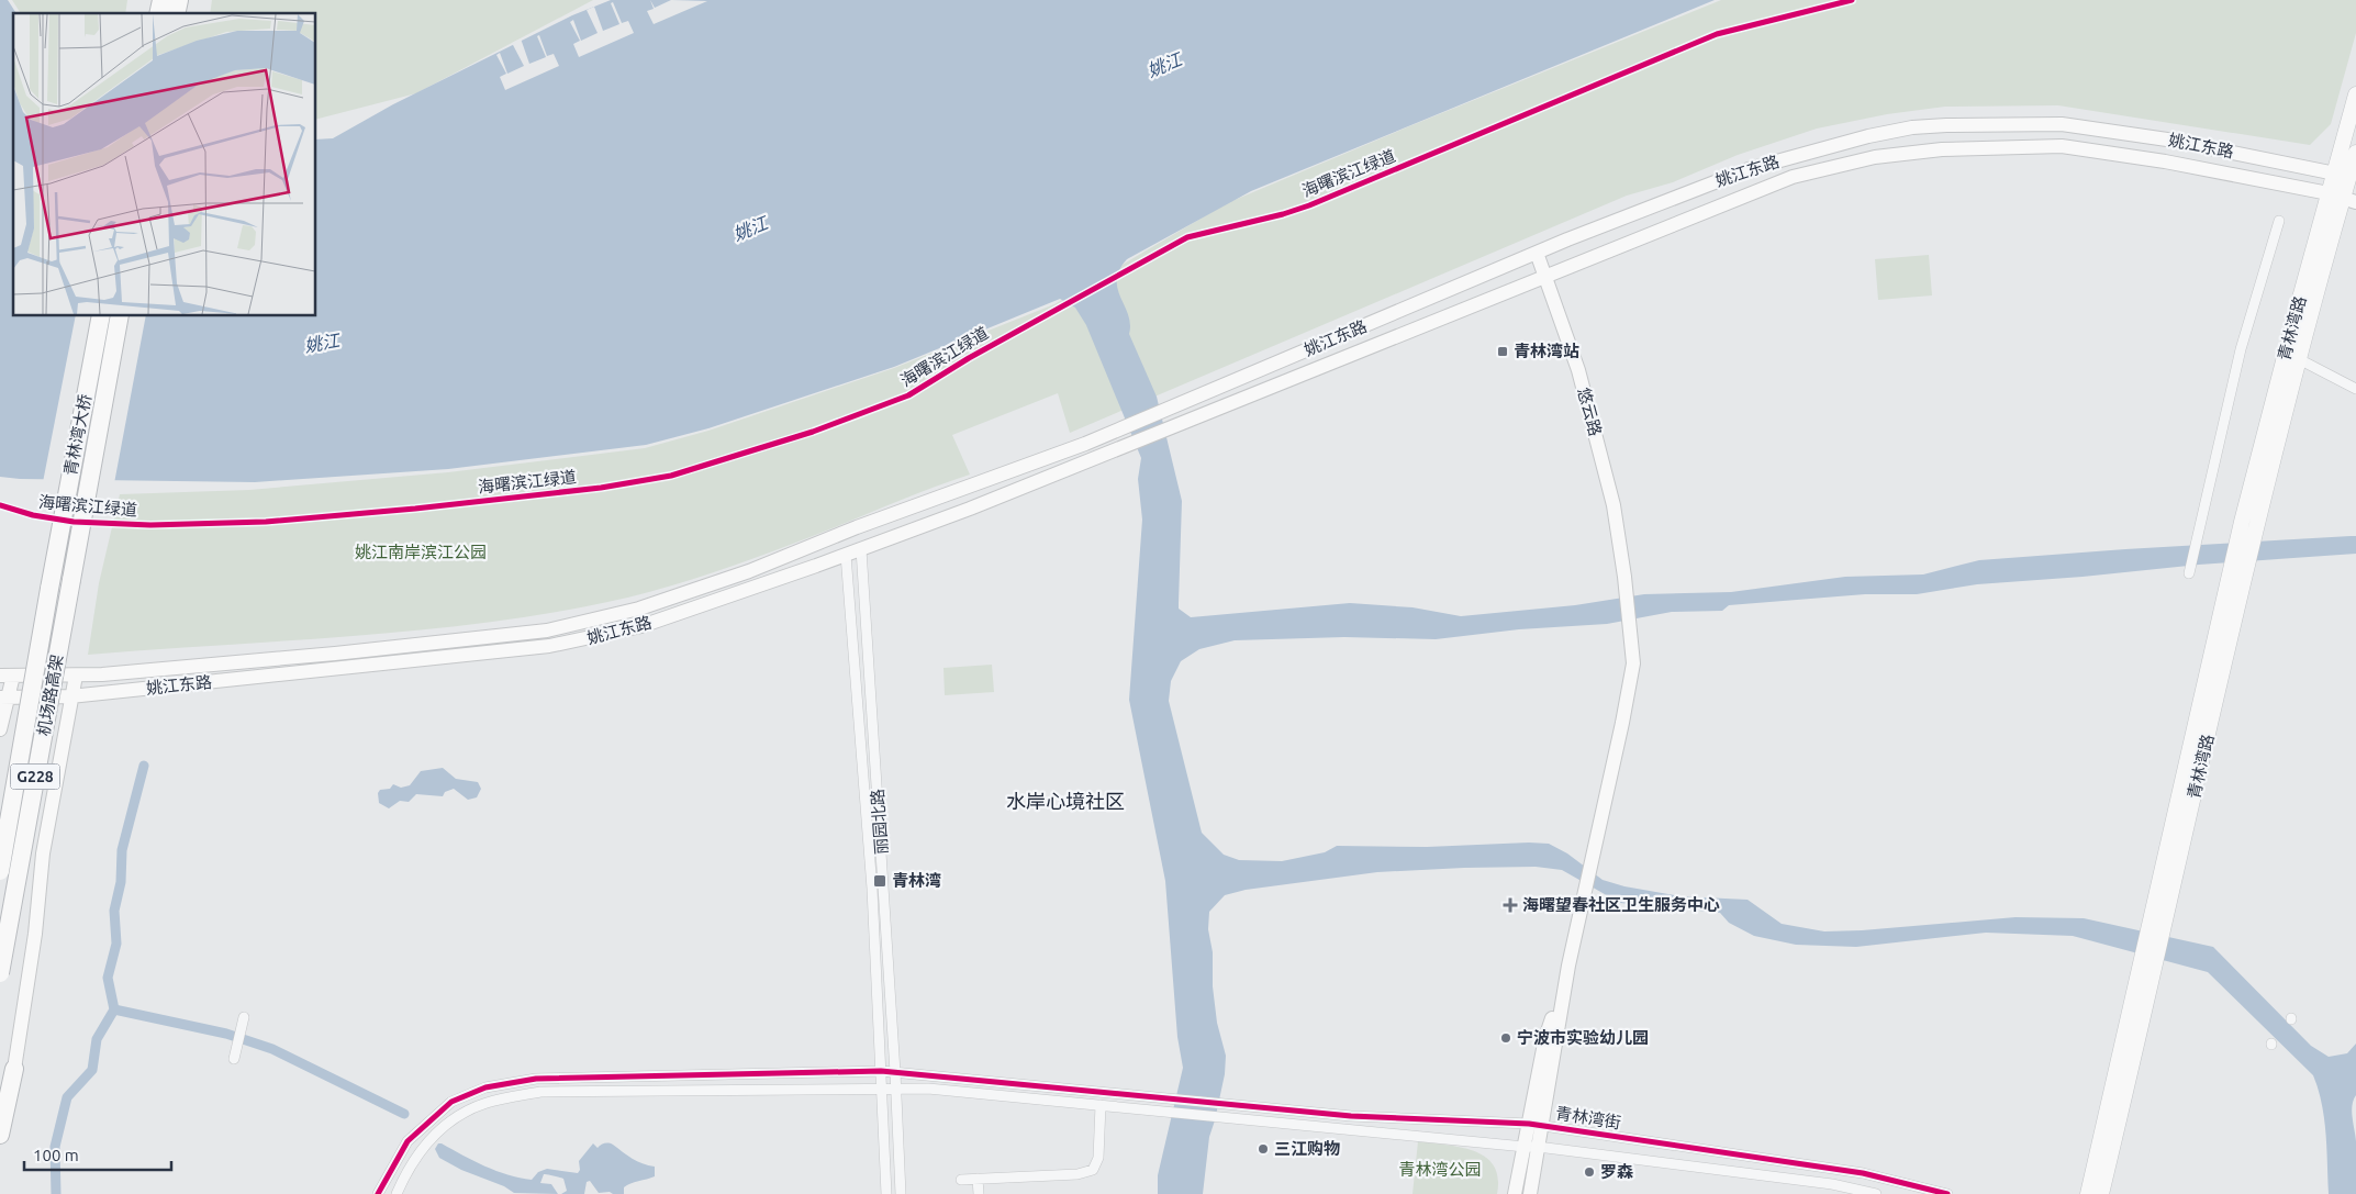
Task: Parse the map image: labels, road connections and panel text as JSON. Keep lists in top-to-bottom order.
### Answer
{
  "streets": {
    "highway": ["青林湾大桥", "机场路高架", "G228"],
    "main road": ["姚江东路", "青林湾路", "悠云路"],
    "street": ["丽园北路", "青林湾街"],
    "cycle path": ["海曙滨江绿道"]
  },
  "crossings": [
    ["姚江东路", "青林湾路"],
    ["姚江东路", "悠云路"],
    ["姚江东路", "丽园北路"],
    ["悠云路", "青林湾街"],
    ["青林湾大桥", "机场路高架"],
    ["丽园北路", "青林湾街"]
  ],
  "districts": ["水岸心境社区"],
  "water": ["姚江"],
  "parks": ["姚江南岸滨江公园", "青林湾公园"],
  "places": {
    "transit": ["青林湾站", "青林湾"],
    "health": ["海曙望春社区卫生服务中心"],
    "other": ["宁波市实验幼儿园", "三江购物", "罗森"]
  },
  "scale_bar": "100 m"
}
